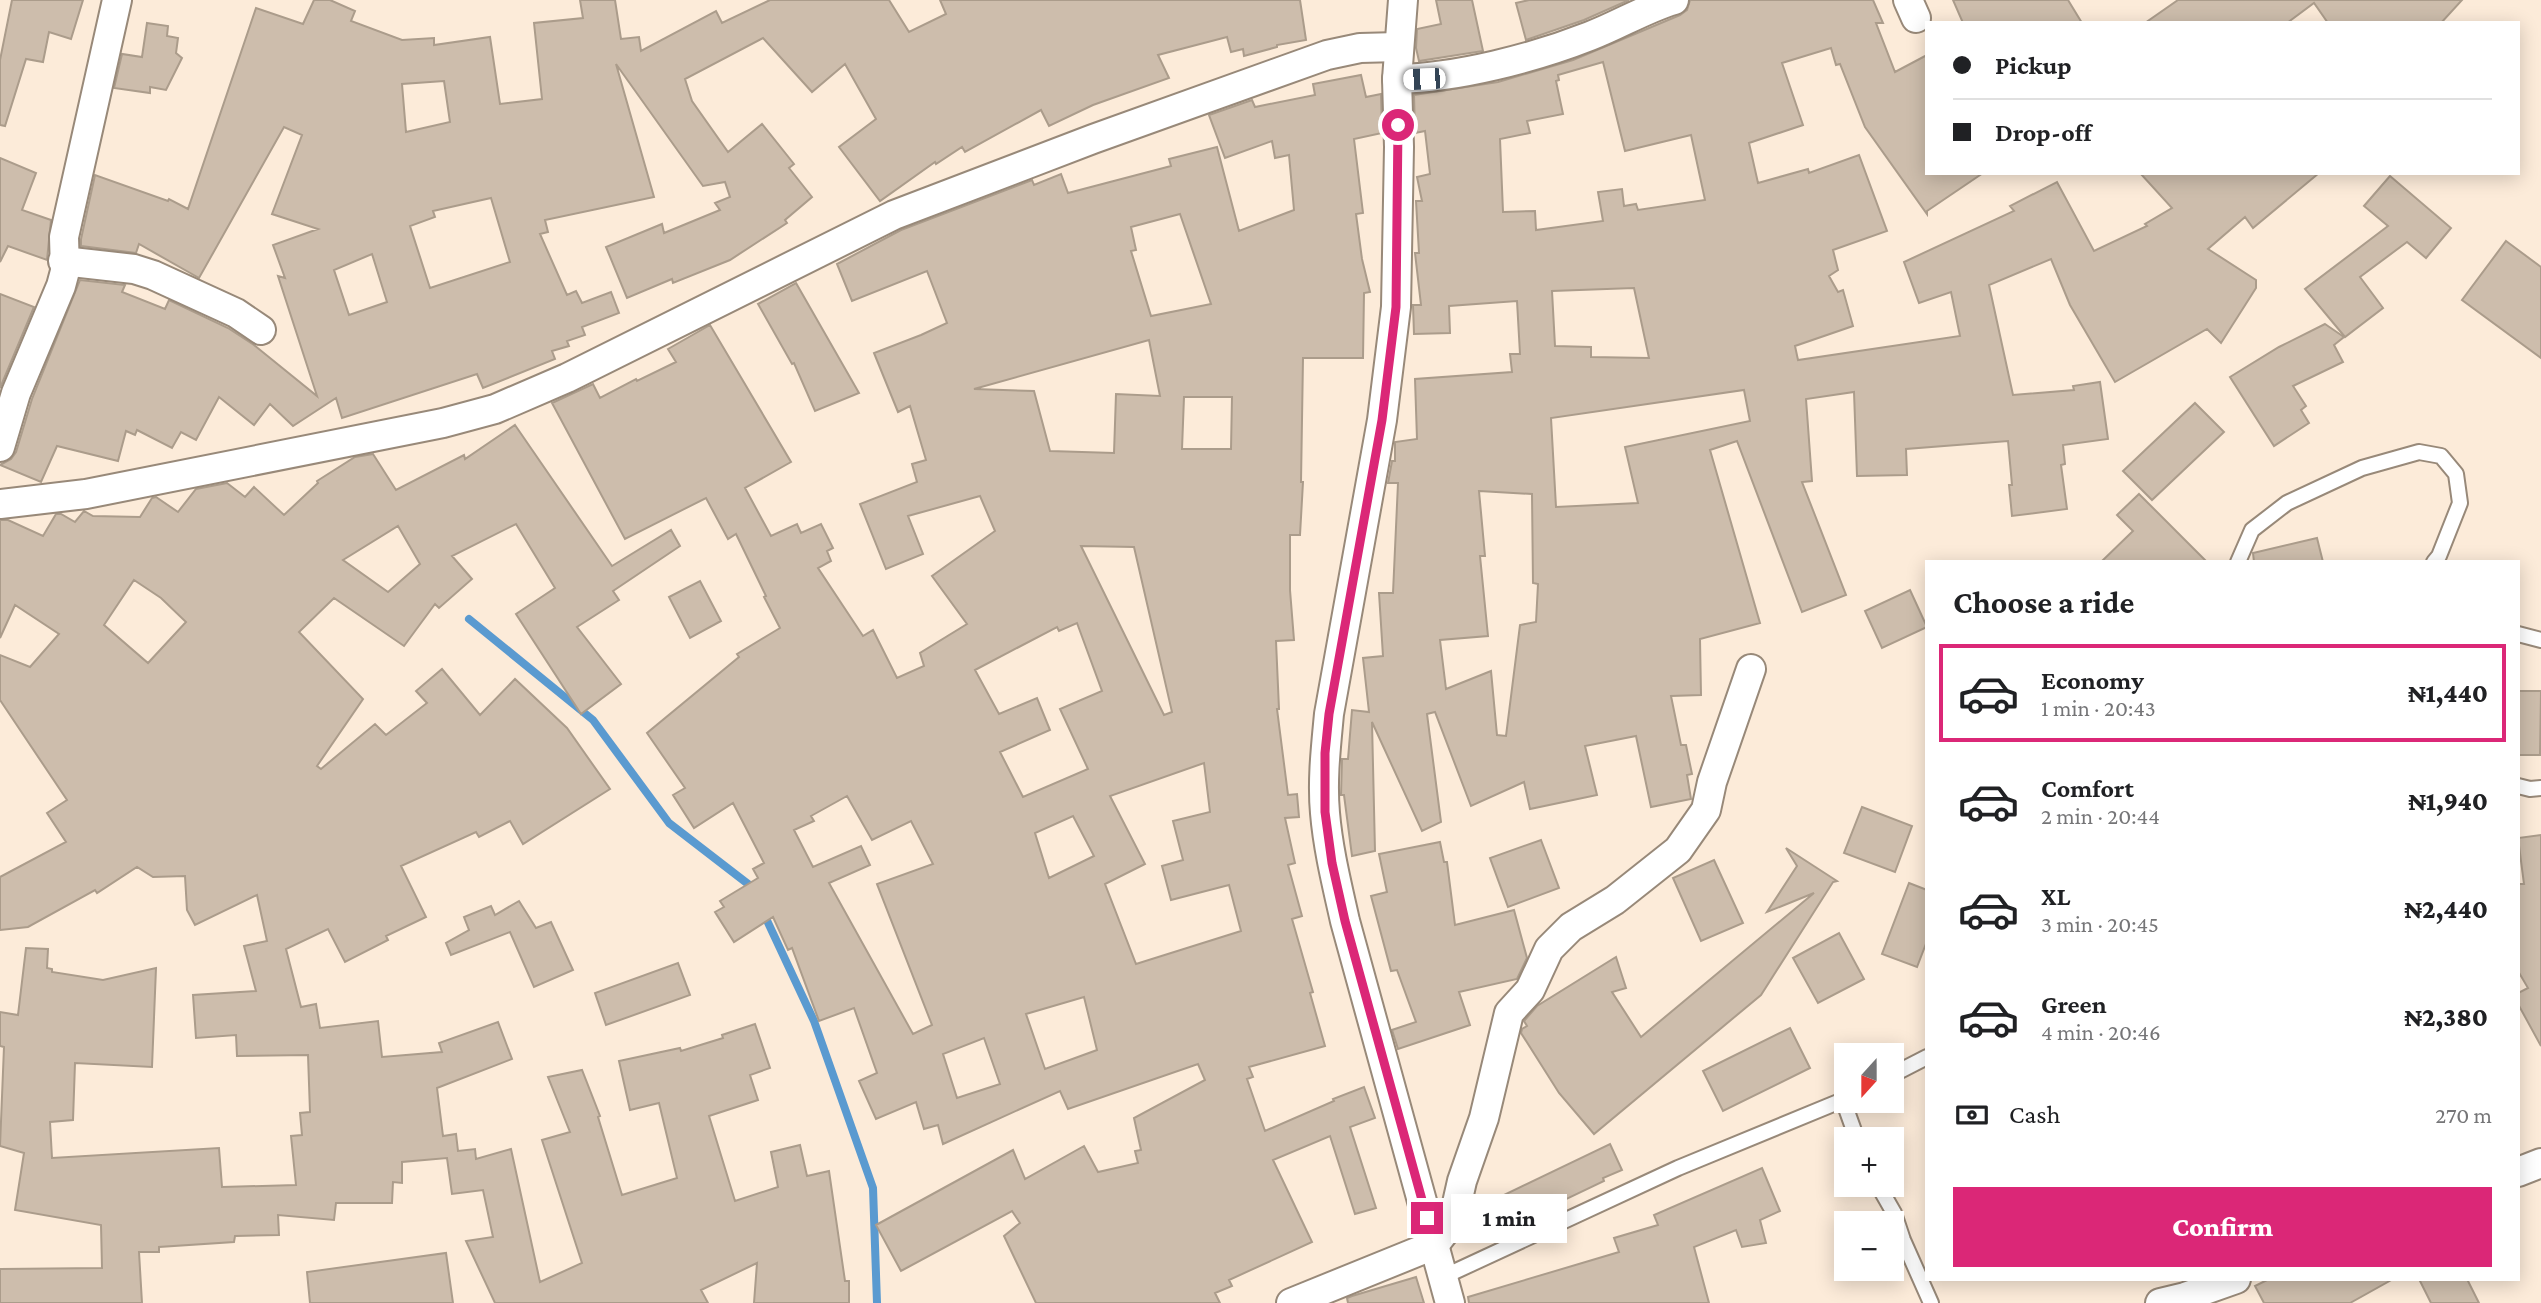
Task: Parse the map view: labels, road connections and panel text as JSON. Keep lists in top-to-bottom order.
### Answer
{
  "north": "bottom",
  "page": {
    "banner": ["Pickup", "Drop-off"],
    "heading": "Choose a ride",
    "list": [
      {
        "name": "Economy",
        "note": "1 min · 20:43",
        "value": "₦1,440"
      },
      {
        "name": "Comfort",
        "note": "2 min · 20:44",
        "value": "₦1,940"
      },
      {
        "name": "XL",
        "note": "3 min · 20:45",
        "value": "₦2,440"
      },
      {
        "name": "Green",
        "note": "4 min · 20:46",
        "value": "₦2,380"
      }
    ],
    "map_buttons": ["+", "−"],
    "pay": ["Cash", "270 m"],
    "buttons": "Confirm",
    "bubble": "1 min"
  }
}
